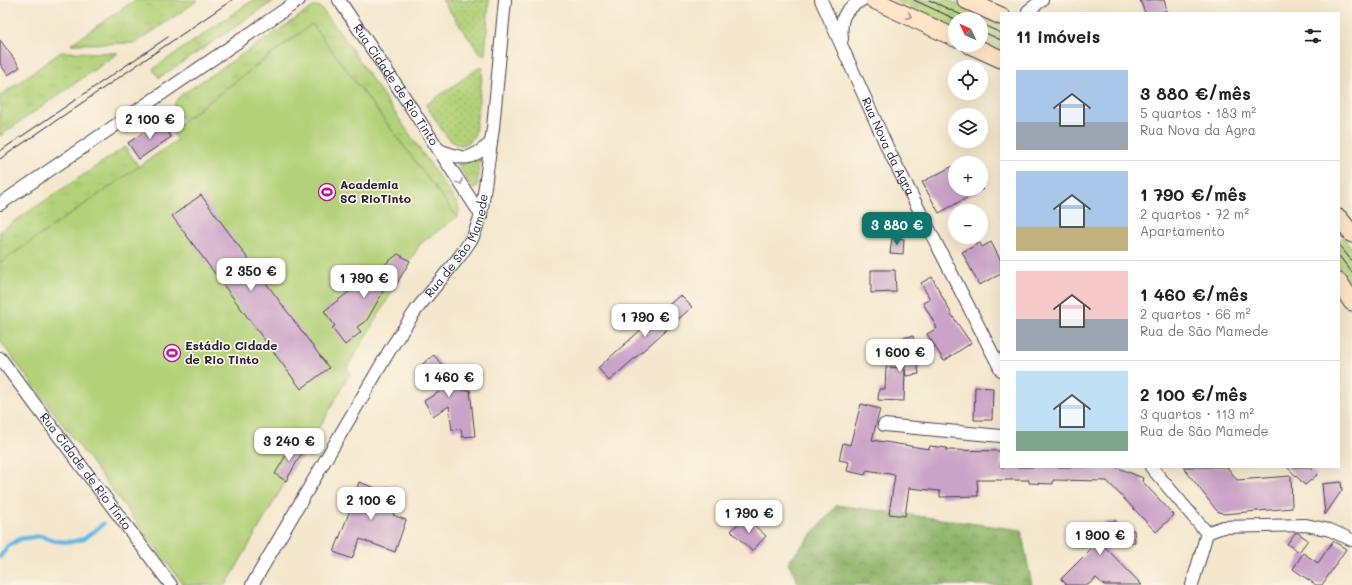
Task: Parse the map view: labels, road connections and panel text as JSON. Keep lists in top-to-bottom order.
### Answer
{
  "streets": {
    "street": ["Rua Cidade de Rio Tinto", "Rua Nova da Agra", "Rua de São Mamede"]
  },
  "crossings": [
    ["Rua Cidade de Rio Tinto", "Rua de São Mamede"]
  ],
  "places": {
    "sports": ["Academia SC RioTinto", "Estádio Cidade de Rio Tinto"]
  },
  "north": "top left",
  "page": {
    "map_buttons": ["+", "−"],
    "heading": "11 imóveis",
    "list": [
      {
        "name": "3 880 €/mês",
        "note": "5 quartos · 183 m² · Rua Nova da Agra"
      },
      {
        "name": "1 790 €/mês",
        "note": "2 quartos · 72 m² · Apartamento"
      },
      {
        "name": "1 460 €/mês",
        "note": "2 quartos · 66 m² · Rua de São Mamede"
      },
      {
        "name": "2 100 €/mês",
        "note": "3 quartos · 113 m² · Rua de São Mamede"
      }
    ],
    "price": [
      "2 100 €",
      "3 880 €",
      "2 350 €",
      "1 790 €",
      "1 790 €",
      "1 600 €",
      "1 460 €",
      "3 240 €",
      "2 100 €",
      "1 790 €",
      "1 900 €"
    ]
  }
}
